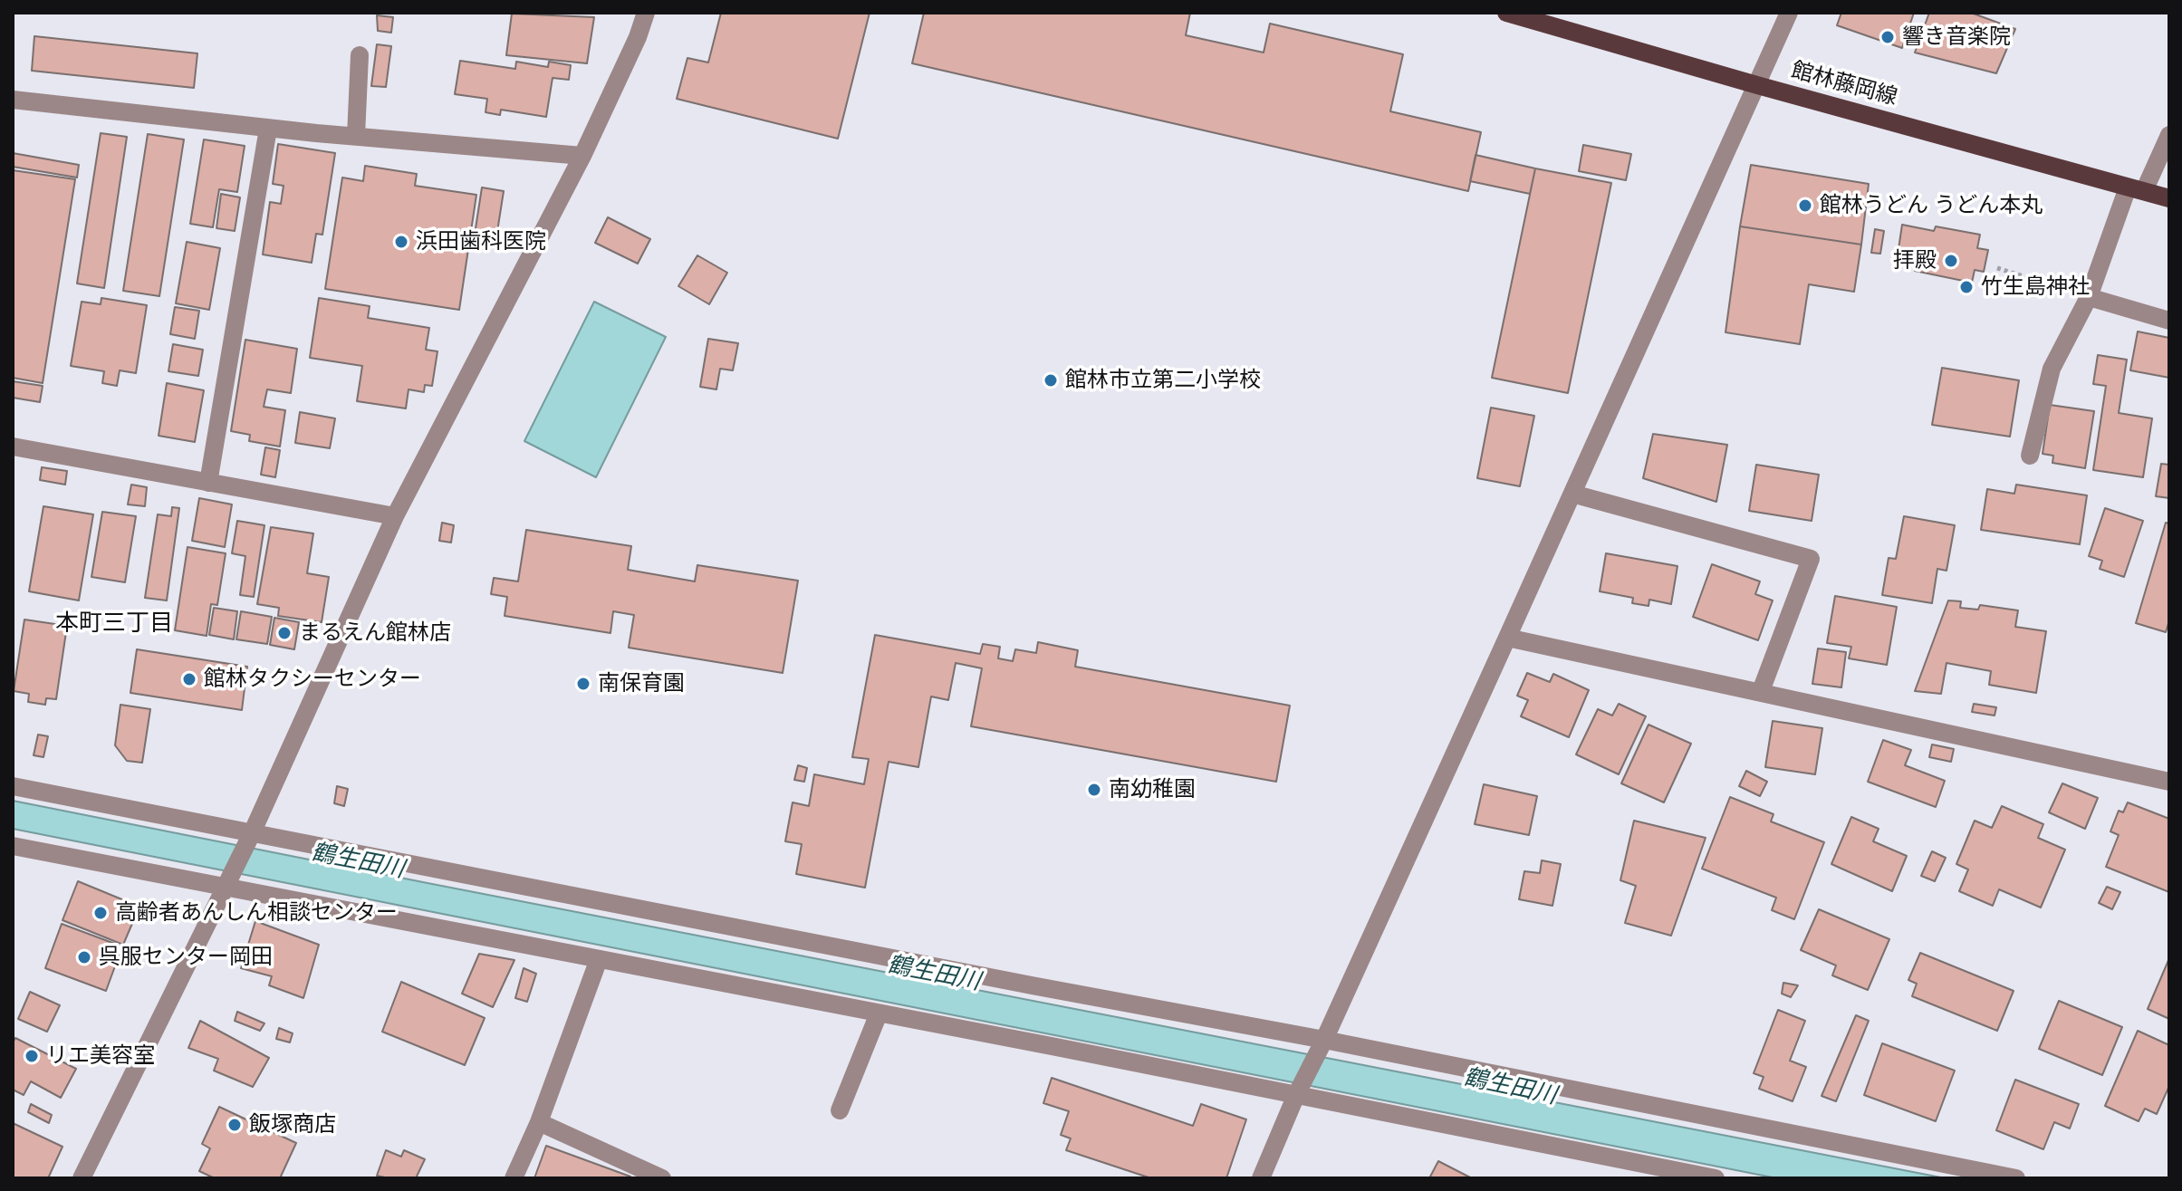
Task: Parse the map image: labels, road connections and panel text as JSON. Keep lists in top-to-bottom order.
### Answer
{
  "streets": {
    "main road": ["館林藤岡線"]
  },
  "districts": ["本町三丁目"],
  "water": ["鶴生田川"],
  "places": [
    "響き音楽院",
    "館林うどん うどん本丸",
    "浜田歯科医院",
    "拝殿",
    "竹生島神社",
    "館林市立第二小学校",
    "まるえん館林店",
    "館林タクシーセンター",
    "南保育園",
    "南幼稚園",
    "高齢者あんしん相談センター",
    "呉服センター岡田",
    "リエ美容室",
    "飯塚商店"
  ]
}
